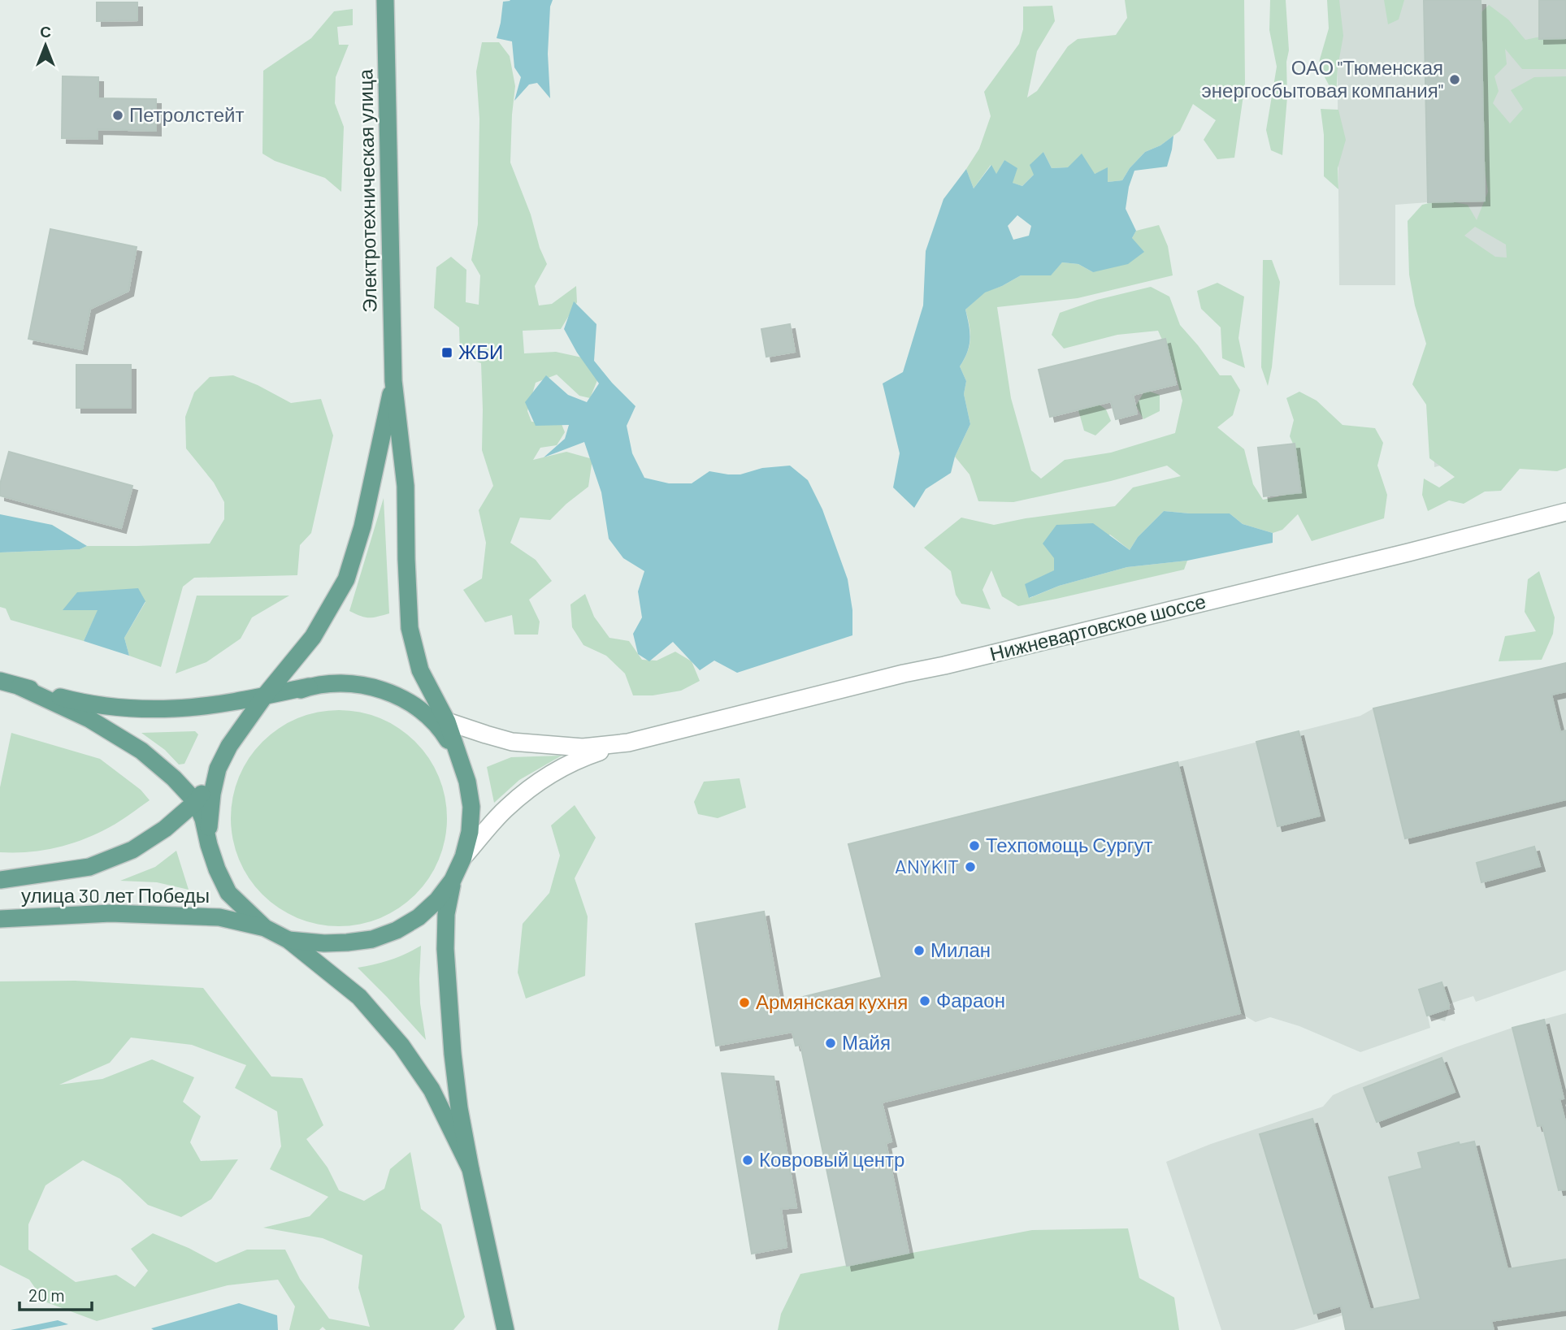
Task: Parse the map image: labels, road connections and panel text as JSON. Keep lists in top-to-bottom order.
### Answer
{
  "streets": {
    "main road": ["Электротехническая улица", "улица 30 лет Победы"],
    "street": ["Нижневартовское шоссе"]
  },
  "places": {
    "other": [
      "ОАО \"Тюменская энергосбытовая компания\"",
      "Петролстейт",
      "Техпомощь Сургут",
      "ANYKIT",
      "Милан",
      "Фараон",
      "Армянская кухня",
      "Майя",
      "Ковровый центр"
    ],
    "transit": ["ЖБИ"]
  },
  "scale_bar": "20 m",
  "north": "top"
}
